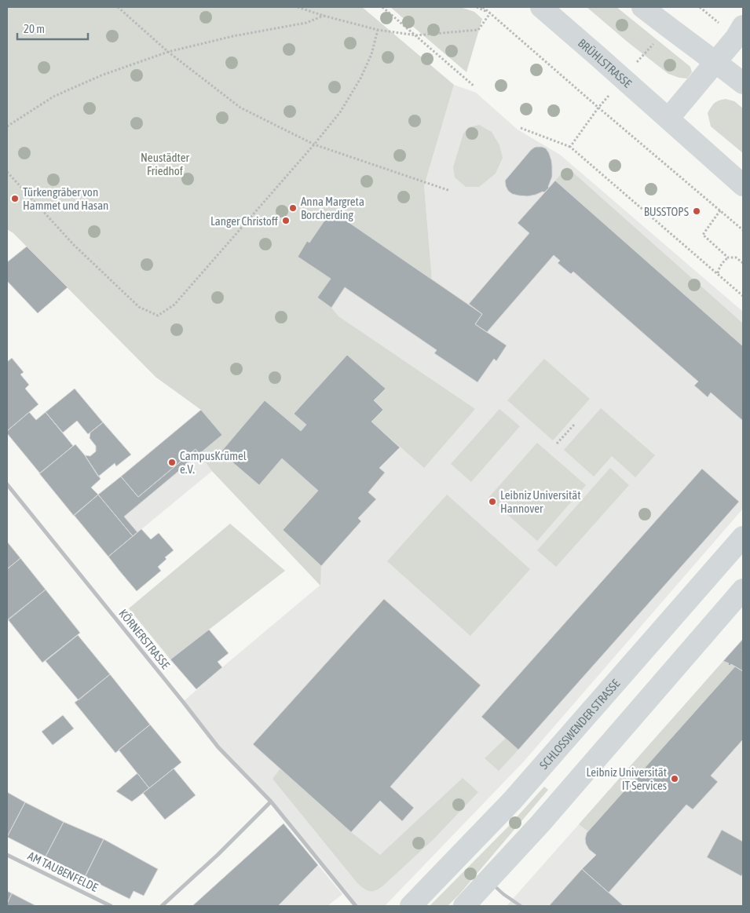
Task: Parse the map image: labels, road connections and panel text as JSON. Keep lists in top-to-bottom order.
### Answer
{
  "streets": {
    "main road": ["BRÜHLSTRASSE", "SCHLOSSWENDER STRASSE"],
    "street": ["KÖRNERSTRASSE", "AM TAUBENFELDE"]
  },
  "parks": ["Neustädter Friedhof"],
  "places": [
    "Türkengräber von Hammet und Hasan",
    "Anna Margreta Borcherding",
    "BUSSTOPS",
    "Langer Christoff",
    "CampusKrümel e.V.",
    "Leibniz Universität Hannover",
    "Leibniz Universität IT Services"
  ],
  "scale_bar": "20 m"
}
